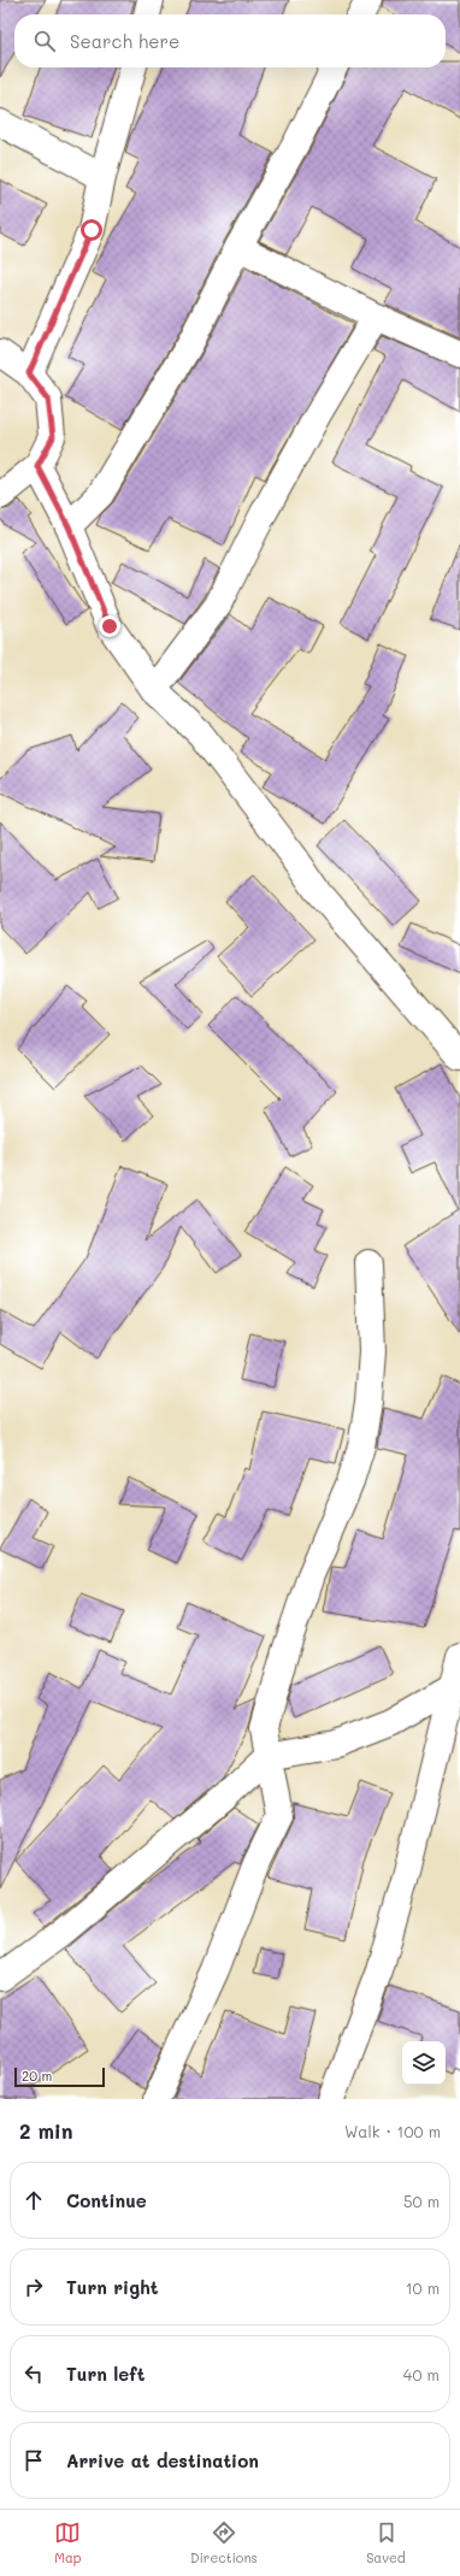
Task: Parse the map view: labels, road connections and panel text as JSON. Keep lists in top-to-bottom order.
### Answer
{
  "scale_bar": "20 m",
  "page": {
    "search": "Search here",
    "scale": "20 m",
    "heading": ["2 min", "Walk · 100 m"],
    "list": [
      ["Continue", "50 m"],
      ["Turn right", "10 m"],
      ["Turn left", "40 m"],
      "Arrive at destination"
    ],
    "nav": ["Map", "Directions", "Saved"]
  }
}
